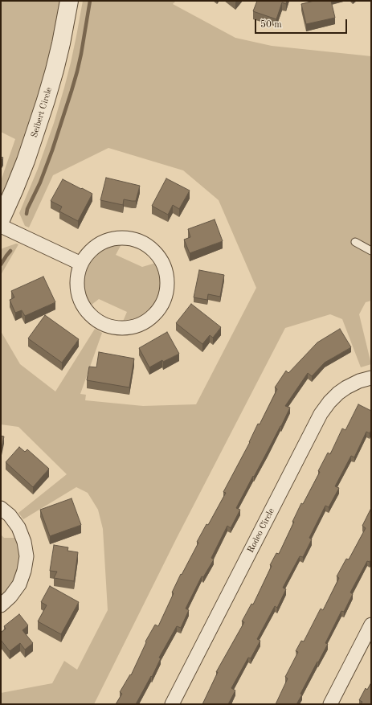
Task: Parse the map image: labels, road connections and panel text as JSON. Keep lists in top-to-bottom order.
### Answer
{
  "streets": {
    "street": ["Seibert Circle", "Rodeo Circle"]
  },
  "scale_bar": "50 m"
}
